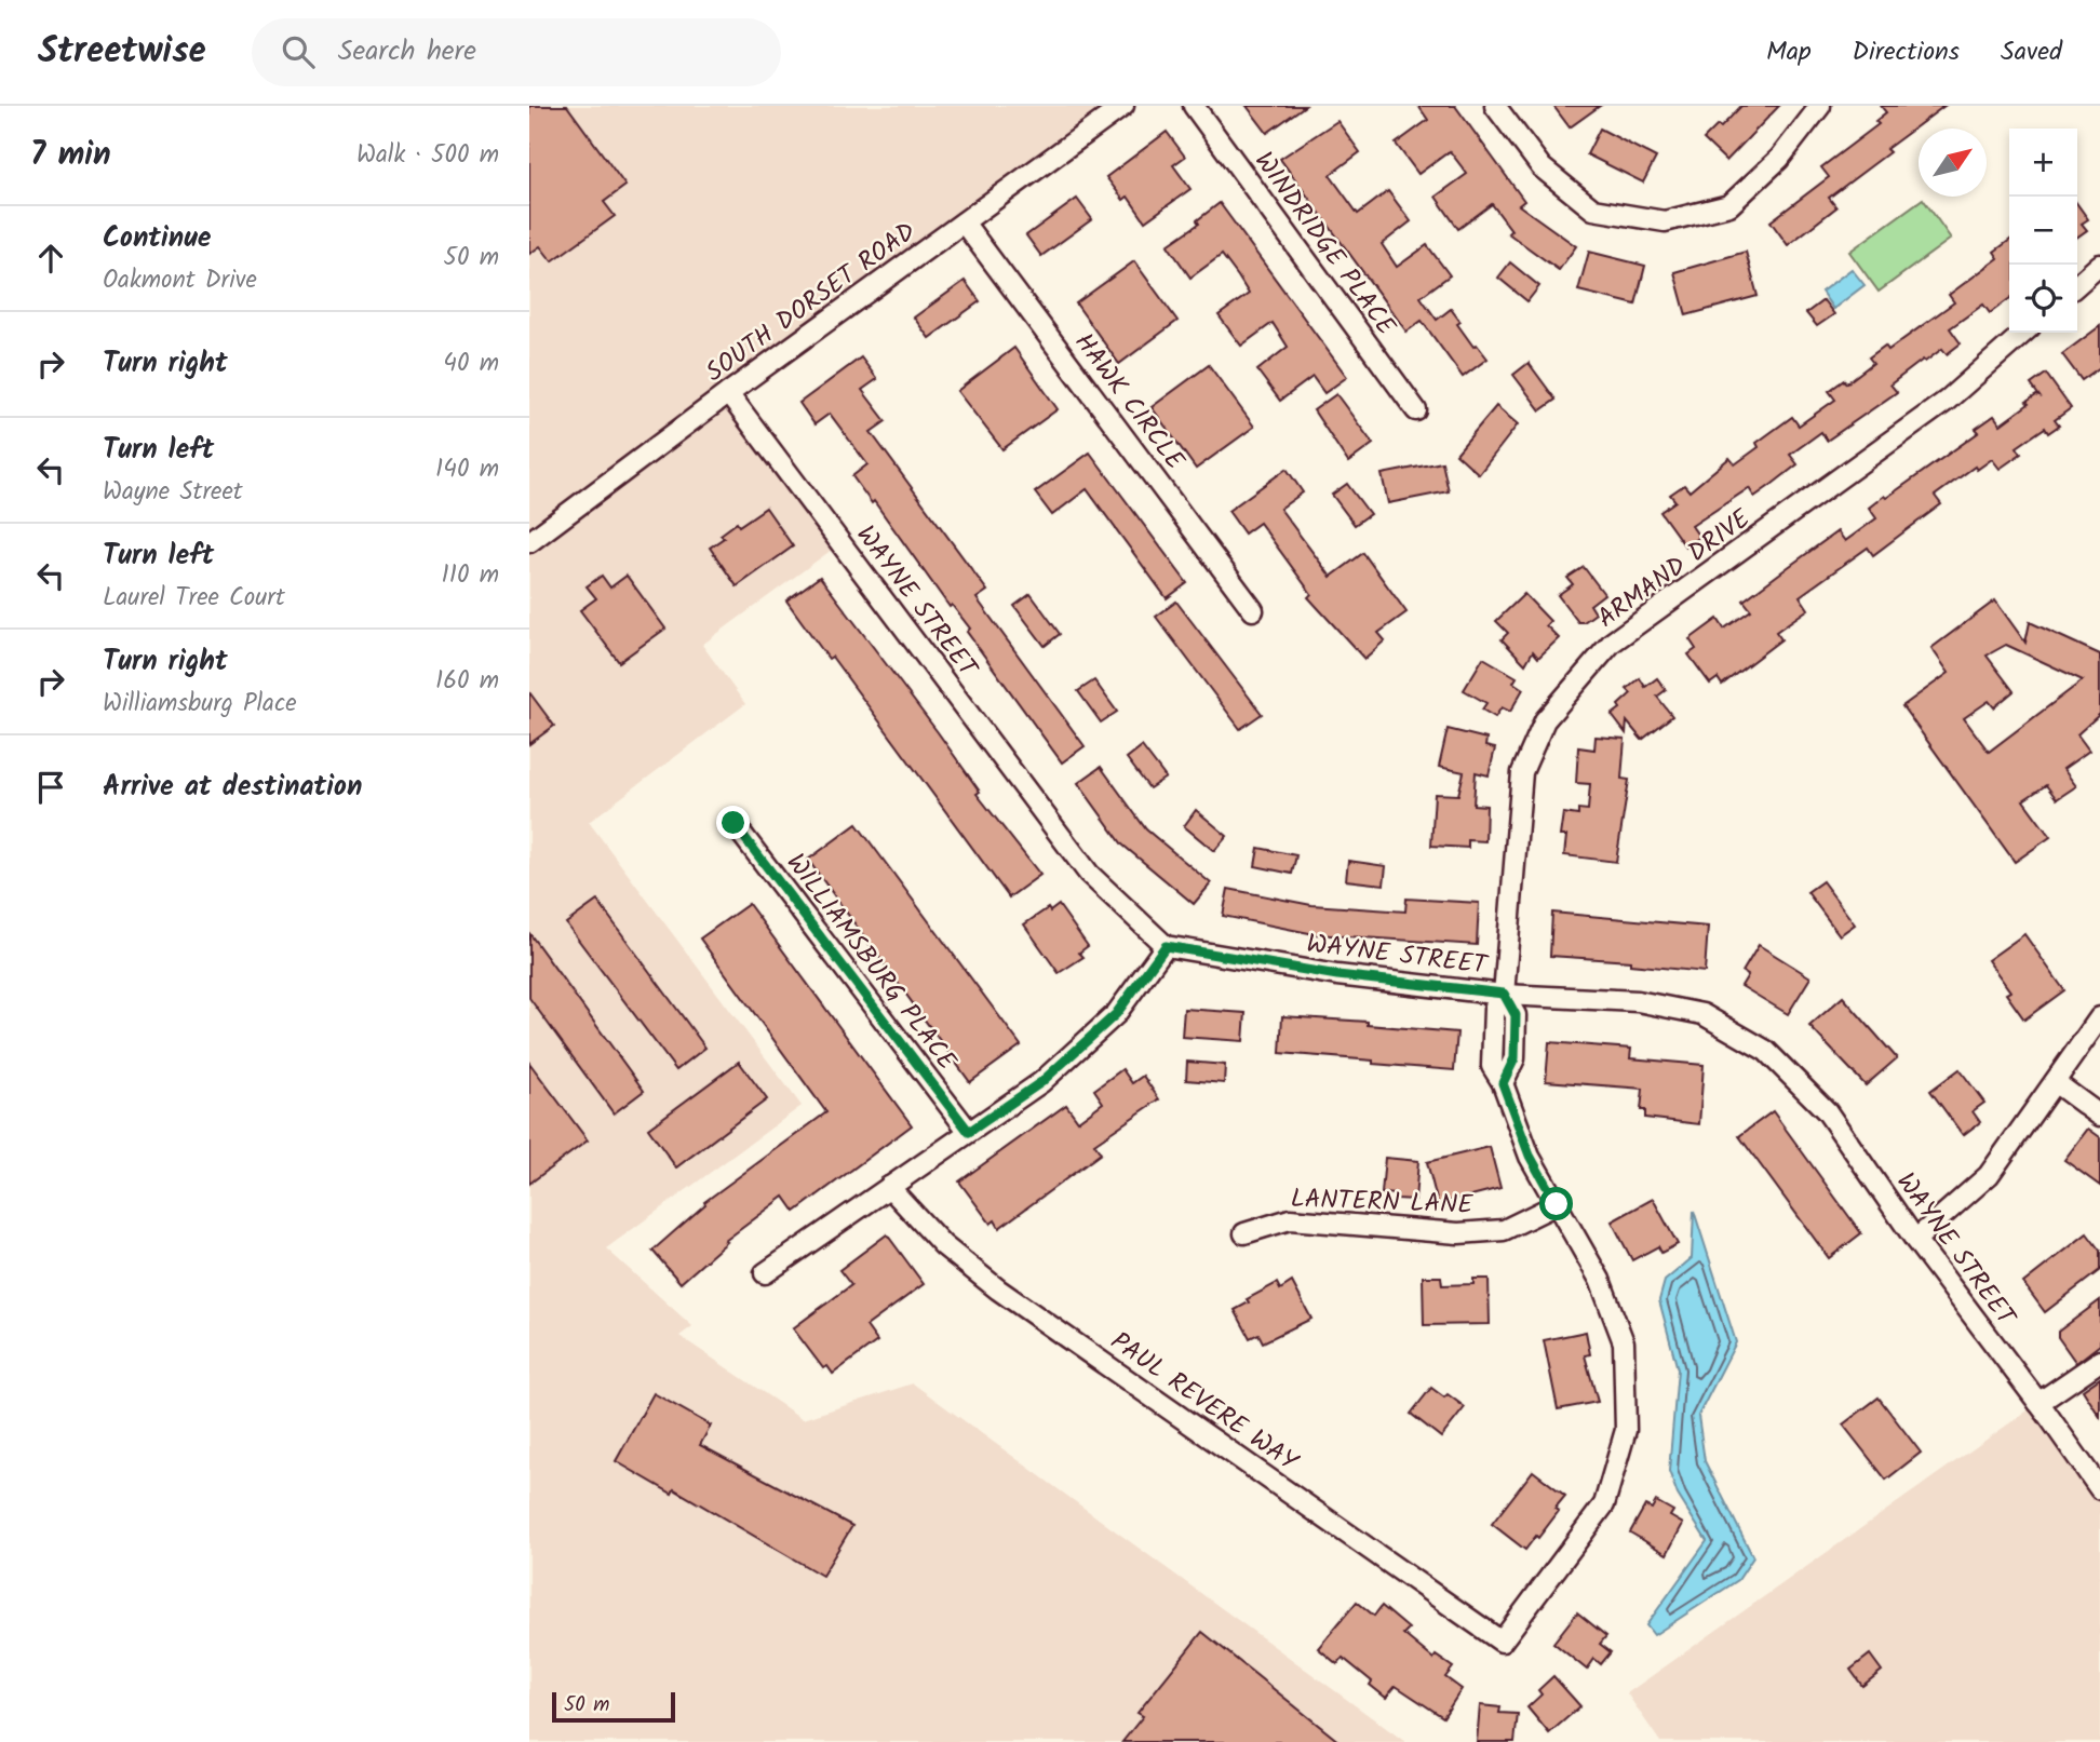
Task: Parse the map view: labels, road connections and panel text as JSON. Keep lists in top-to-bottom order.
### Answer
{
  "streets": {
    "street": [
      "WINDRIDGE PLACE",
      "SOUTH DORSET ROAD",
      "HAWK CIRCLE",
      "ARMAND DRIVE",
      "WAYNE STREET",
      "WILLIAMSBURG PLACE",
      "LANTERN LANE",
      "PAUL REVERE WAY"
    ]
  },
  "crossings": [
    ["SOUTH DORSET ROAD", "HAWK CIRCLE"],
    ["SOUTH DORSET ROAD", "WAYNE STREET"],
    ["ARMAND DRIVE", "WAYNE STREET"],
    ["ARMAND DRIVE", "LANTERN LANE"],
    ["ARMAND DRIVE", "PAUL REVERE WAY"]
  ],
  "scale_bar": "50 m",
  "north": "top right",
  "page": {
    "header": "Streetwise",
    "search": "Search here",
    "nav": ["Map", "Directions", "Saved"],
    "heading": ["7 min", "Walk · 500 m"],
    "map_buttons": ["+", "−"],
    "list": [
      ["Continue", "Oakmont Drive", "50 m"],
      ["Turn right", "40 m"],
      ["Turn left", "Wayne Street", "140 m"],
      ["Turn left", "Laurel Tree Court", "110 m"],
      ["Turn right", "Williamsburg Place", "160 m"],
      "Arrive at destination"
    ],
    "scale": "50 m"
  }
}
